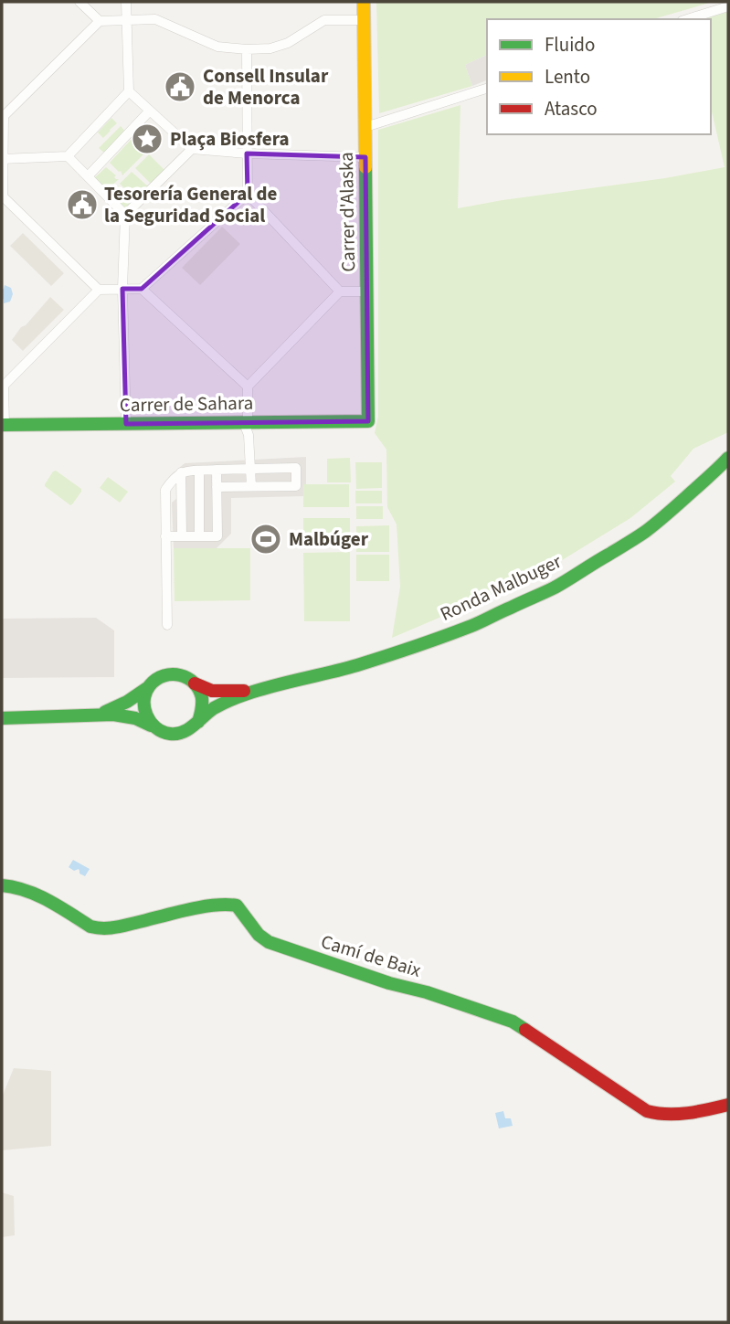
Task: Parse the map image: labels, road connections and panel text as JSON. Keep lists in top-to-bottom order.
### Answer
{
  "streets": {
    "street": [
      "Carrer d'Alaska",
      "Carrer de Sahara",
      "Ronda Malbuger",
      "Camí de Baix"
    ]
  },
  "crossings": [
    ["Carrer d'Alaska", "Carrer de Sahara"]
  ],
  "places": {
    "public building": ["Consell Insular de Menorca", "Tesorería General de la Seguridad Social"],
    "place": ["Plaça Biosfera"],
    "sports": ["Malbúger"]
  },
  "legend": ["Fluido", "Lento", "Atasco"]
}
